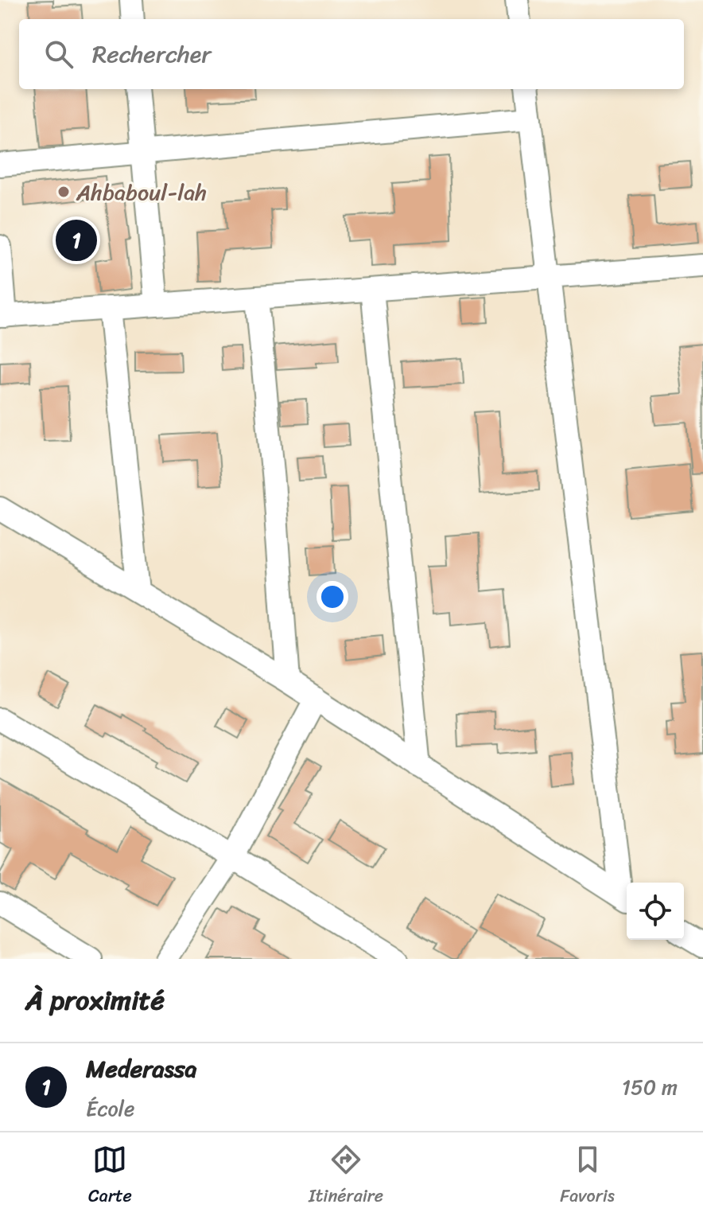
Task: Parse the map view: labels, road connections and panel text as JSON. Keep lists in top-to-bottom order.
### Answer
{
  "places": ["Ahbaboul-lah"],
  "page": {
    "search": "Rechercher",
    "pins": "1",
    "heading": "À proximité",
    "list": [
      {
        "mark": "1",
        "name": "Mederassa",
        "note": "École",
        "value": "150 m"
      }
    ],
    "nav": ["Carte", "Itinéraire", "Favoris"]
  }
}
